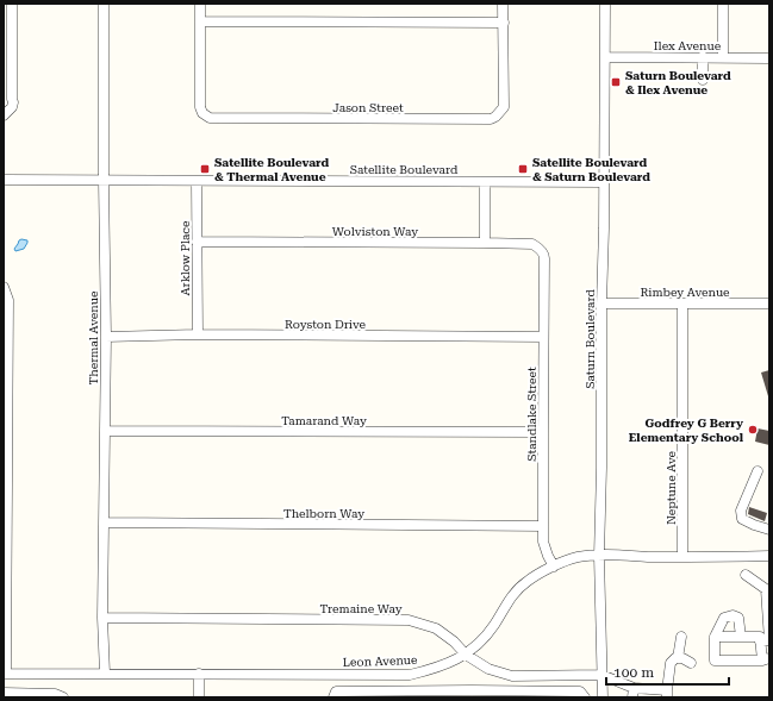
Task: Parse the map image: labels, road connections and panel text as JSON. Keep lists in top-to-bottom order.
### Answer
{
  "streets": {
    "street": [
      "Ilex Avenue",
      "Jason Street",
      "Satellite Boulevard",
      "Wolviston Way",
      "Arklow Place",
      "Rimbey Avenue",
      "Royston Drive",
      "Thermal Avenue",
      "Saturn Boulevard",
      "Standlake Street",
      "Tamarand Way",
      "Neptune Ave",
      "Thelborn Way",
      "Tremaine Way",
      "Leon Avenue"
    ]
  },
  "crossings": [
    ["Ilex Avenue", "Saturn Boulevard"],
    ["Satellite Boulevard", "Arklow Place"],
    ["Satellite Boulevard", "Thermal Avenue"],
    ["Satellite Boulevard", "Saturn Boulevard"],
    ["Wolviston Way", "Arklow Place"],
    ["Wolviston Way", "Standlake Street"],
    ["Arklow Place", "Royston Drive"],
    ["Rimbey Avenue", "Saturn Boulevard"],
    ["Rimbey Avenue", "Neptune Ave"],
    ["Royston Drive", "Thermal Avenue"],
    ["Royston Drive", "Standlake Street"],
    ["Thermal Avenue", "Tamarand Way"],
    ["Thermal Avenue", "Thelborn Way"],
    ["Thermal Avenue", "Tremaine Way"],
    ["Thermal Avenue", "Leon Avenue"],
    ["Saturn Boulevard", "Tremaine Way"],
    ["Saturn Boulevard", "Leon Avenue"],
    ["Standlake Street", "Tamarand Way"],
    ["Standlake Street", "Thelborn Way"],
    ["Standlake Street", "Leon Avenue"],
    ["Neptune Ave", "Leon Avenue"],
    ["Tremaine Way", "Leon Avenue"]
  ],
  "places": {
    "transit": ["Saturn Boulevard & Ilex Avenue", "Satellite Boulevard & Thermal Avenue", "Satellite Boulevard & Saturn Boulevard"],
    "other": ["Godfrey G Berry Elementary School"]
  },
  "scale_bar": "100 m"
}
